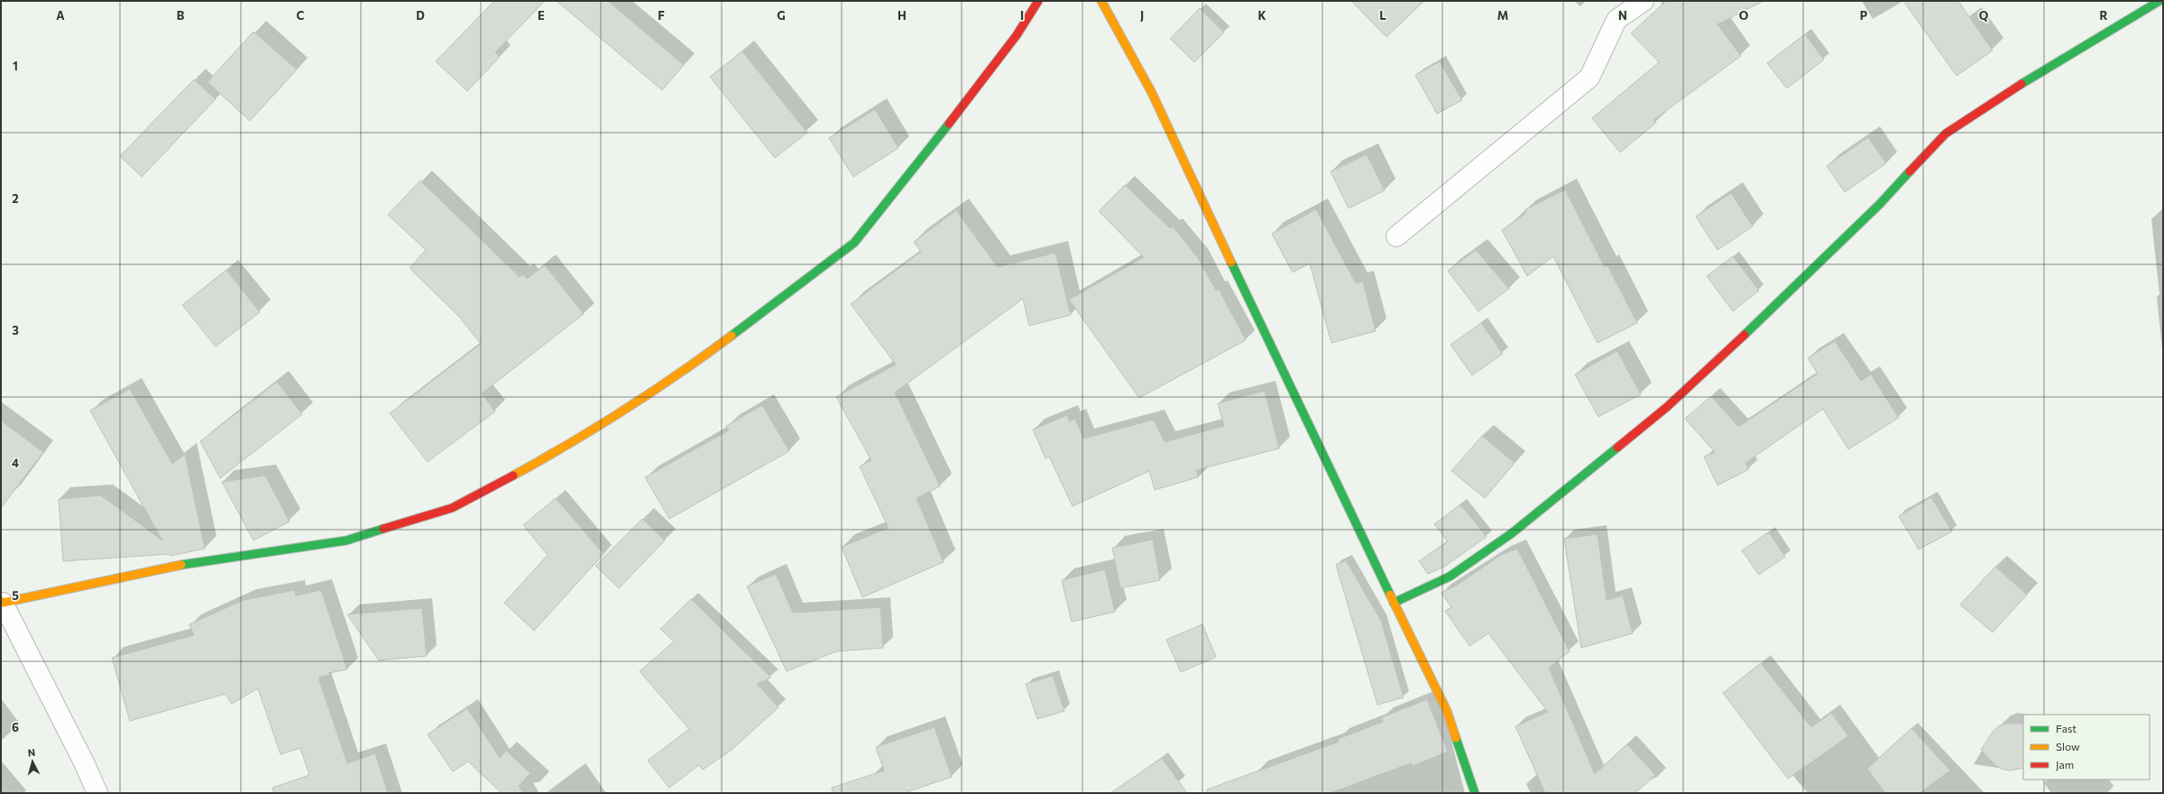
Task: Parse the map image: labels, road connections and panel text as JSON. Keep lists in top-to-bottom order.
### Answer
{
  "legend": ["Fast", "Slow", "Jam"],
  "north": "top",
  "grid": {
    "columns": [
      "A",
      "B",
      "C",
      "D",
      "E",
      "F",
      "G",
      "H",
      "I",
      "J",
      "K",
      "L",
      "M",
      "N",
      "O",
      "P",
      "Q",
      "R"
    ],
    "rows": [
      "1",
      "2",
      "3",
      "4",
      "5",
      "6"
    ]
  }
}
